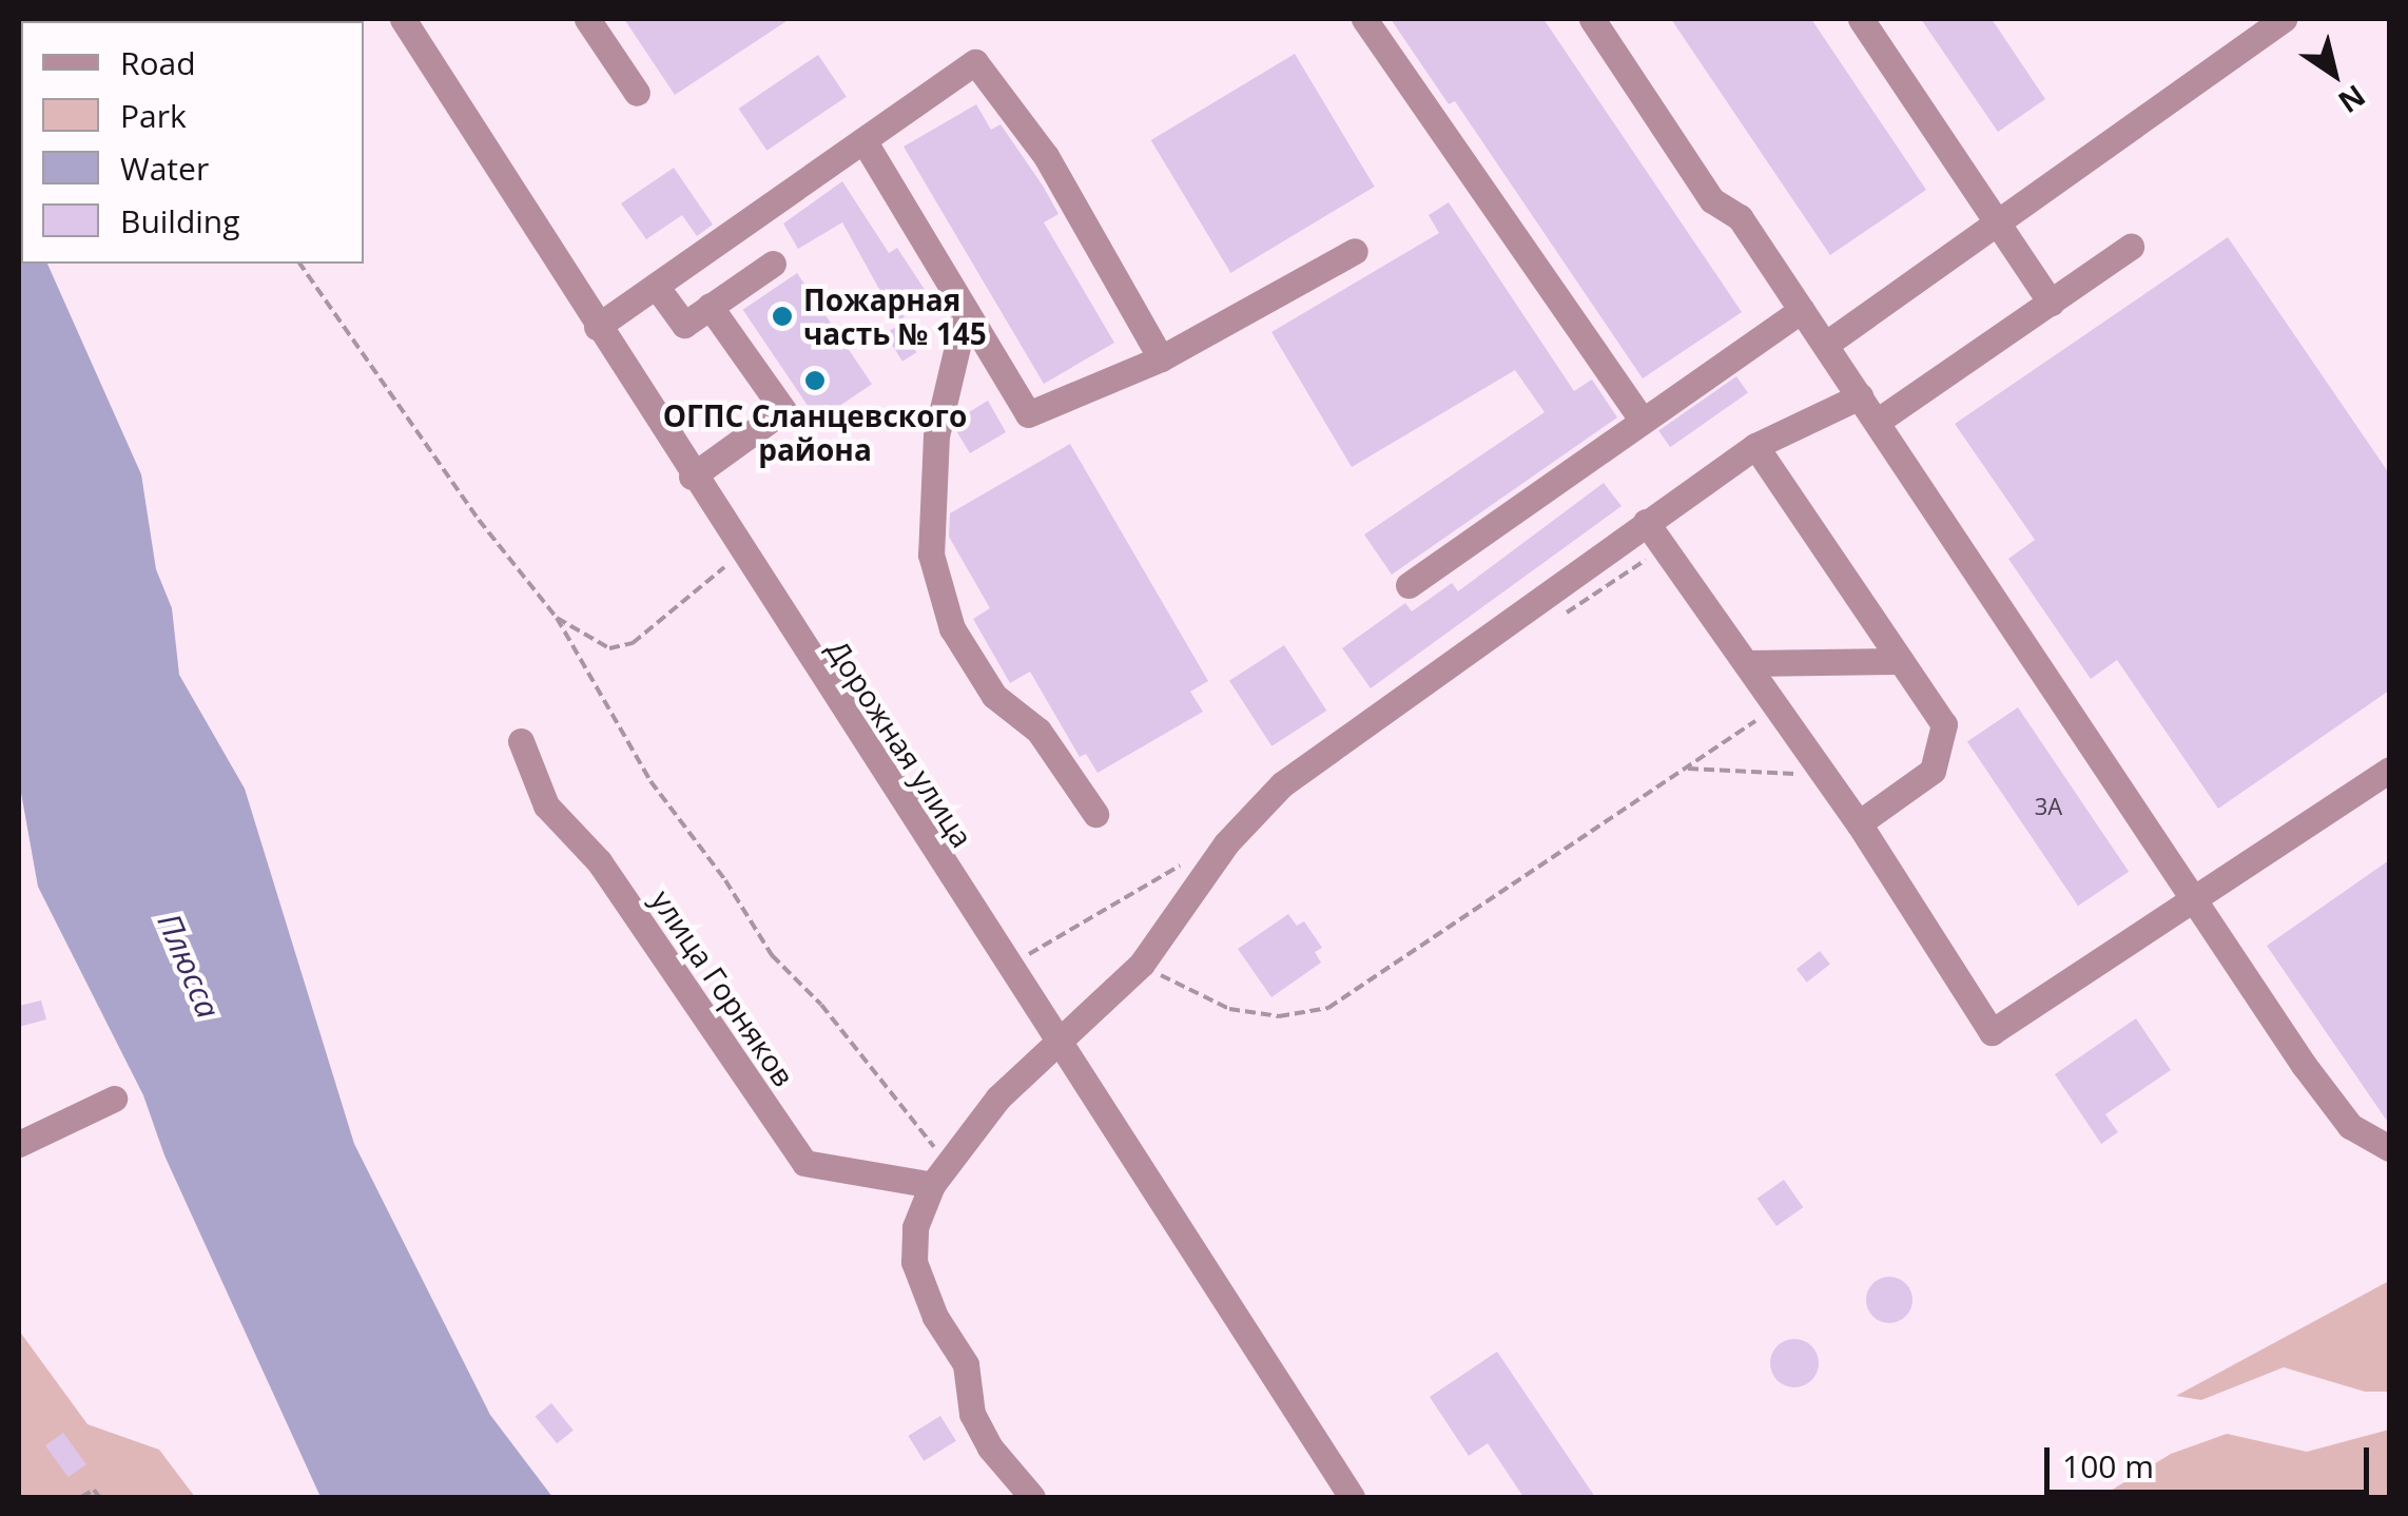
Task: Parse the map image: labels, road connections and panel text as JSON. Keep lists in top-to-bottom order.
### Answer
{
  "streets": {
    "street": ["Дорожная улица", "улица Горняков"]
  },
  "water": ["Плюсса"],
  "places": ["Пожарная часть № 145", "ОГПС Сланцевского района"],
  "house_numbers": ["3А"],
  "legend": [
    "Road",
    "Park",
    "Water",
    "Building"
  ],
  "scale_bar": "100 m",
  "north": "bottom right"
}
